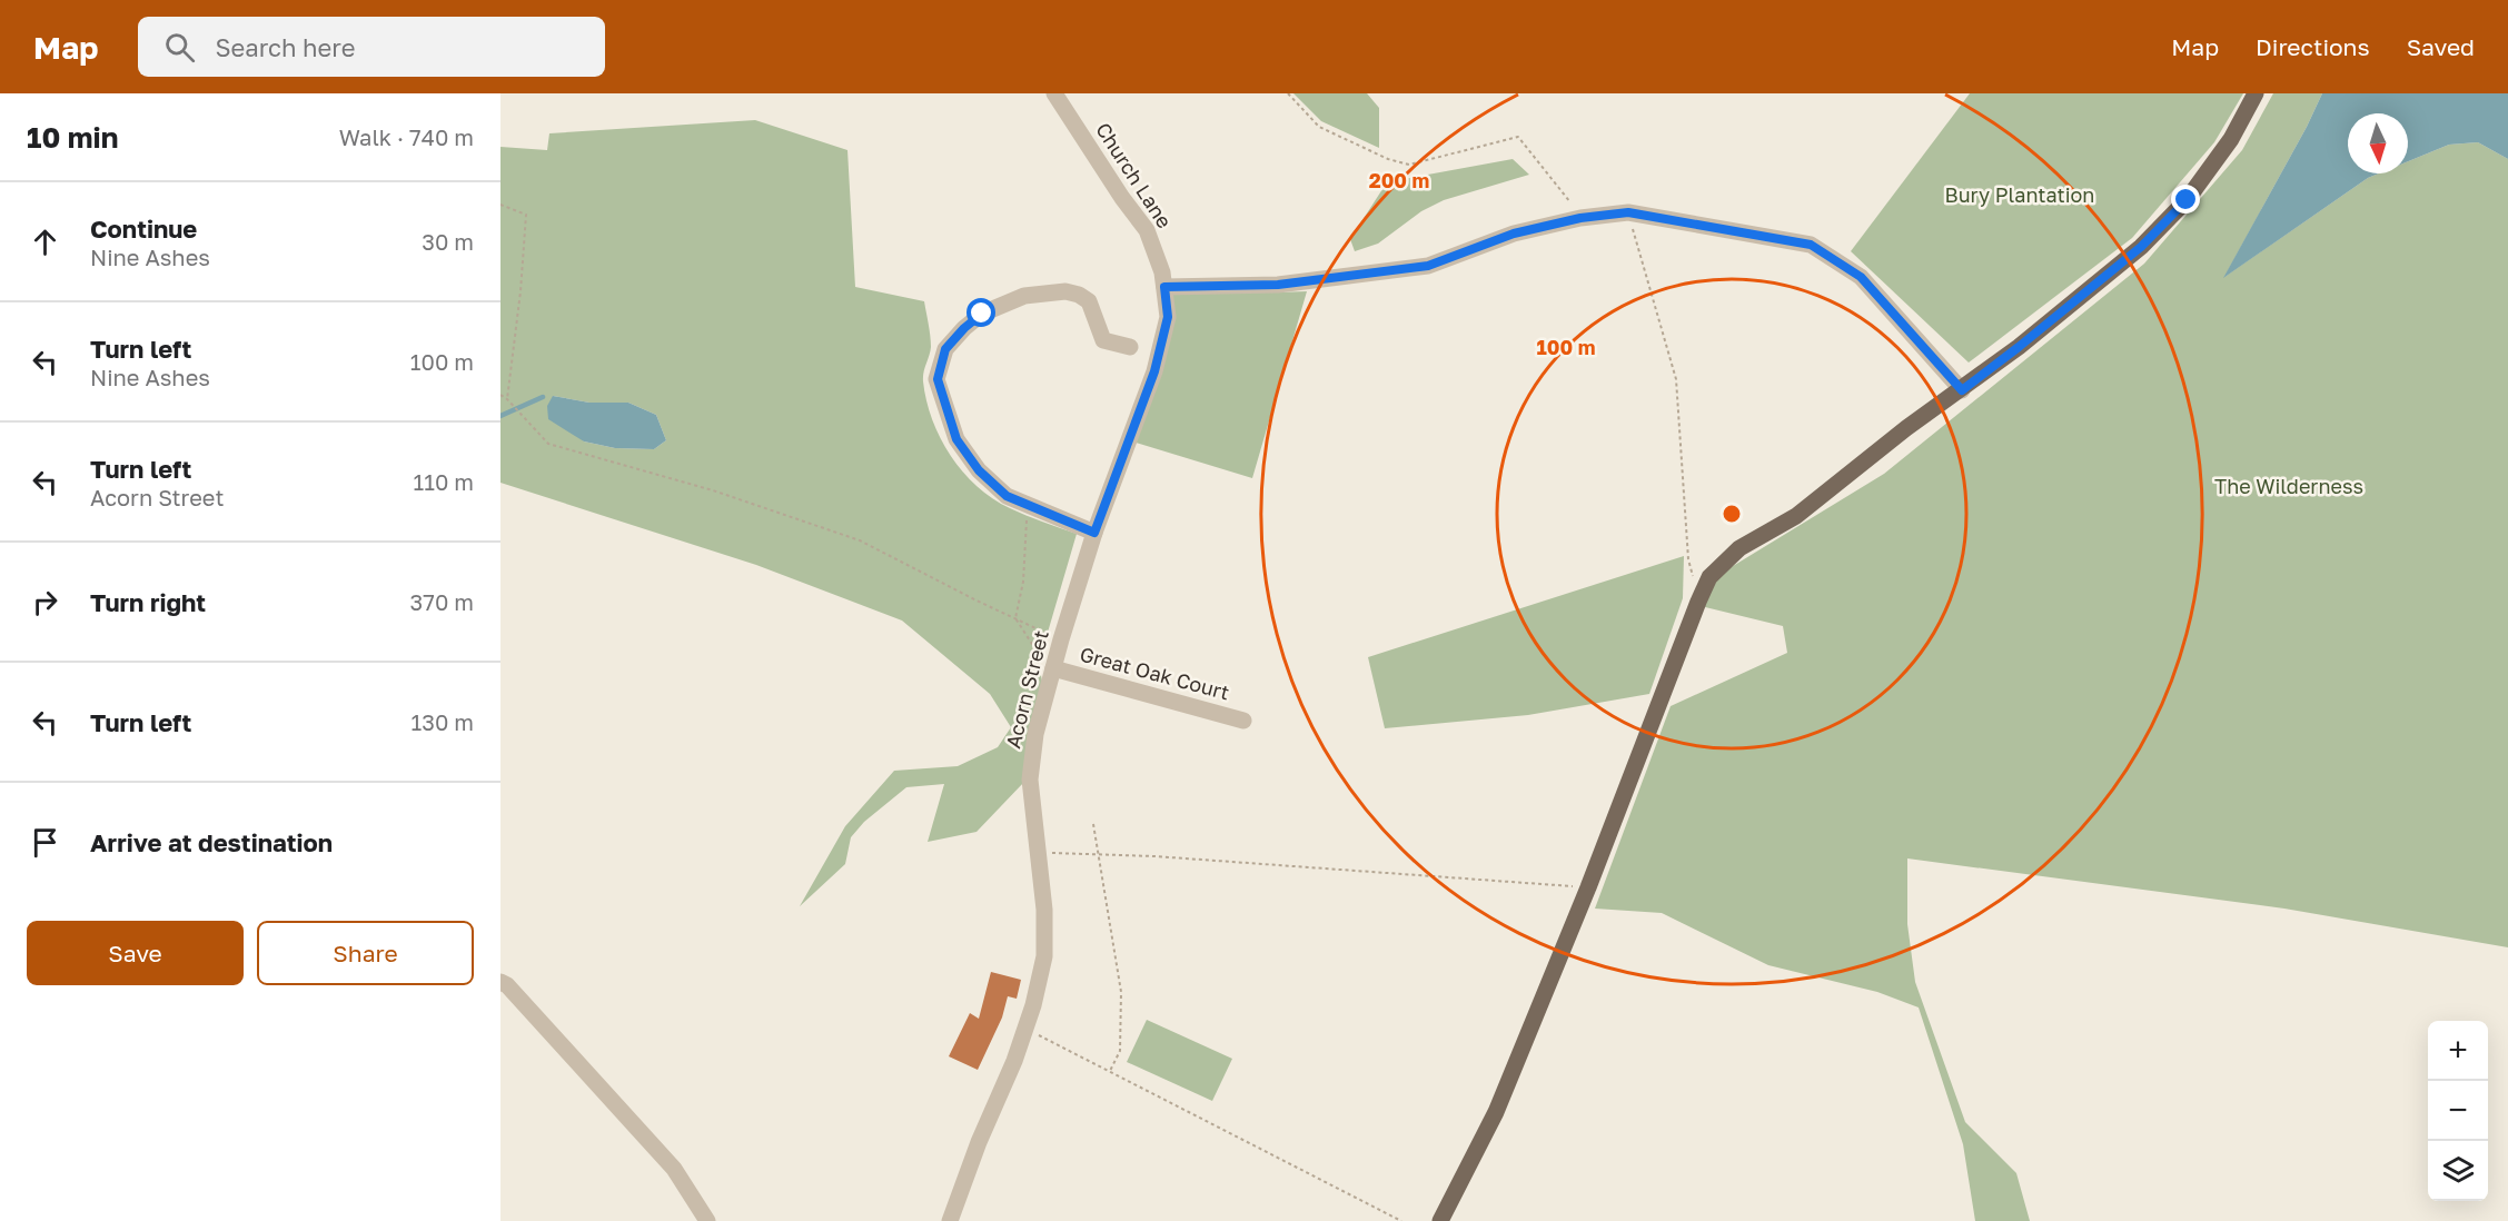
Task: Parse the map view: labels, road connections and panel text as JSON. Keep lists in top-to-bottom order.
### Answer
{
  "streets": {
    "street": ["Church Lane", "Great Oak Court", "Acorn Street"]
  },
  "crossings": [
    ["Church Lane", "Acorn Street"],
    ["Great Oak Court", "Acorn Street"]
  ],
  "parks": ["Bury Plantation", "The Wilderness"],
  "north": "bottom",
  "page": {
    "header": "Map",
    "search": "Search here",
    "nav": ["Map", "Directions", "Saved"],
    "heading": ["10 min", "Walk · 740 m"],
    "list": [
      ["Continue", "Nine Ashes", "30 m"],
      ["Turn left", "Nine Ashes", "100 m"],
      ["Turn left", "Acorn Street", "110 m"],
      ["Turn right", "370 m"],
      ["Turn left", "130 m"],
      "Arrive at destination"
    ],
    "buttons": ["Save", "Share"],
    "map_buttons": ["+", "−"]
  },
  "rings": ["200 m", "100 m"]
}
